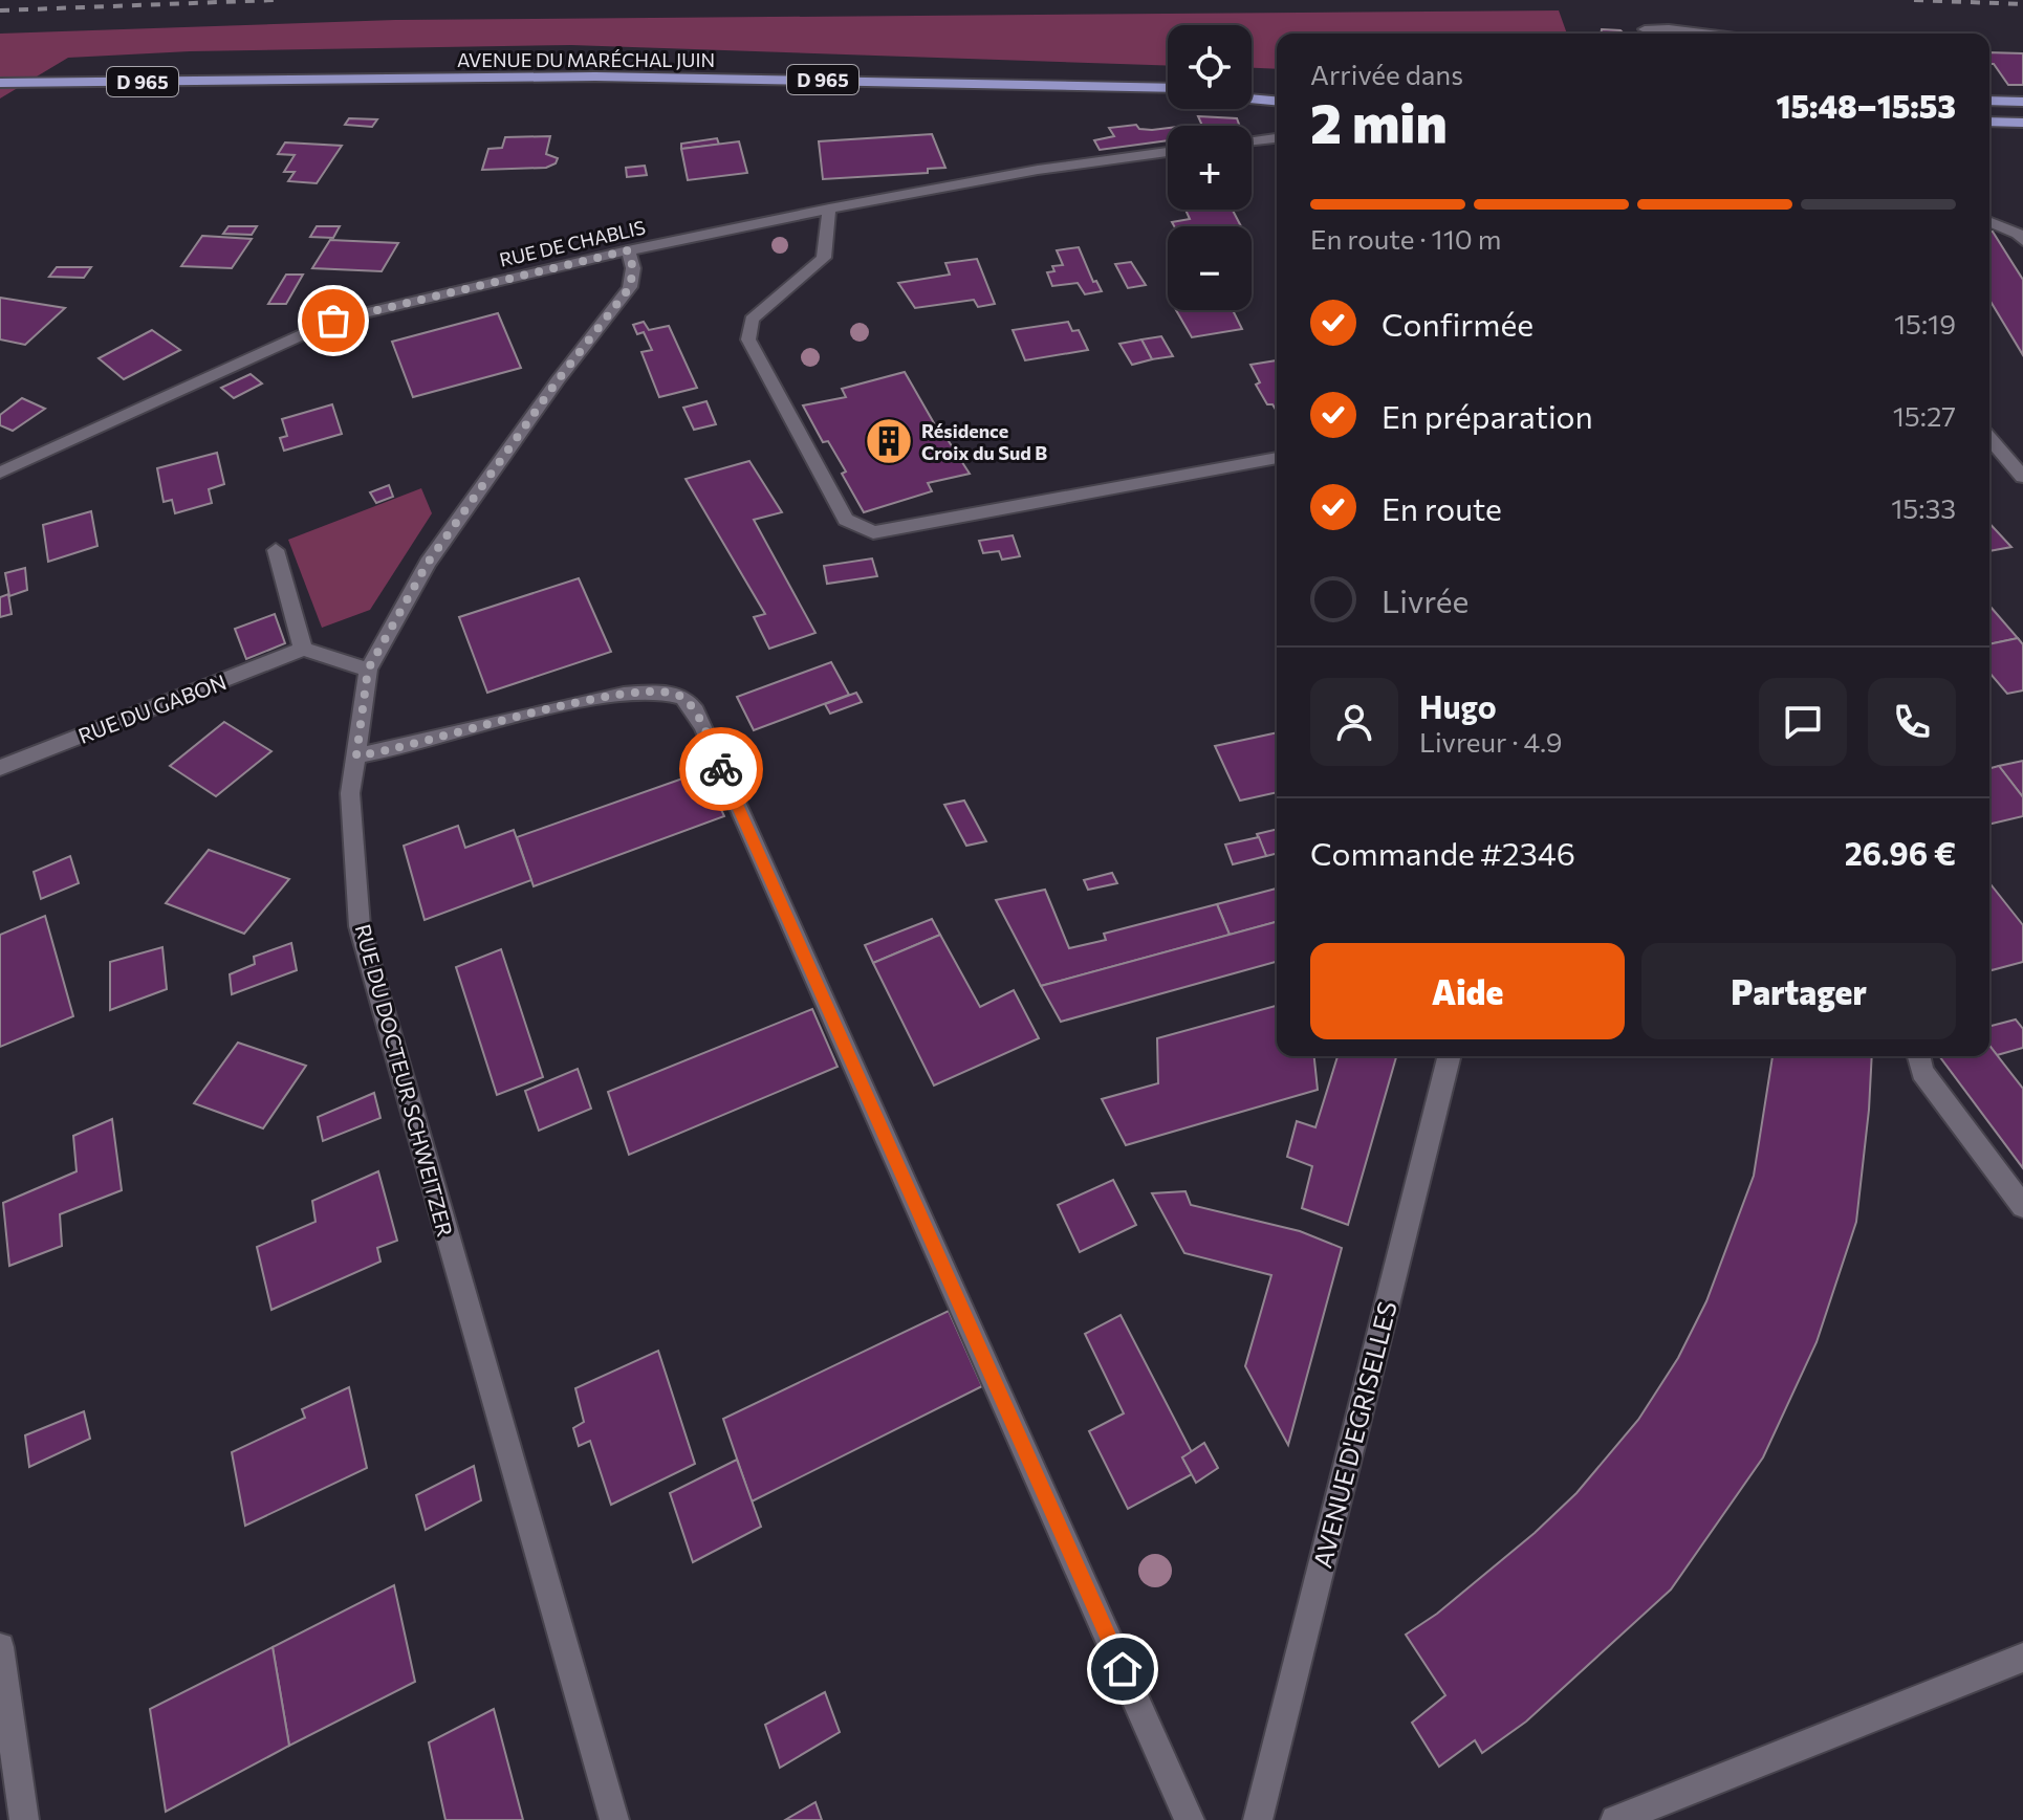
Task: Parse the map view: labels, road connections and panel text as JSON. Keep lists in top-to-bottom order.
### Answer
{
  "streets": {
    "main road": ["AVENUE DU MARÉCHAL JUIN", "D 965"],
    "street": [
      "RUE DE CHABLIS",
      "RUE DU GABON",
      "RUE DU DOCTEUR SCHWEITZER",
      "AVENUE D'EGRISELLES"
    ]
  },
  "crossings": [
    ["RUE DE CHABLIS", "RUE DU DOCTEUR SCHWEITZER"]
  ],
  "places": {
    "building": ["Résidence Croix du Sud B"]
  },
  "page": {
    "map_buttons": ["+", "−"],
    "heading": ["2 min", "Arrivée dans", "15:48–15:53"],
    "panel": [
      "Hugo",
      "Livreur · 4.9",
      "Commande #2346",
      "26.96 €"
    ],
    "bar": "En route · 110 m",
    "list": [
      ["Confirmée", "15:19"],
      ["En préparation", "15:27"],
      ["En route", "15:33"],
      "Livrée"
    ],
    "buttons": ["Aide", "Partager"]
  }
}
